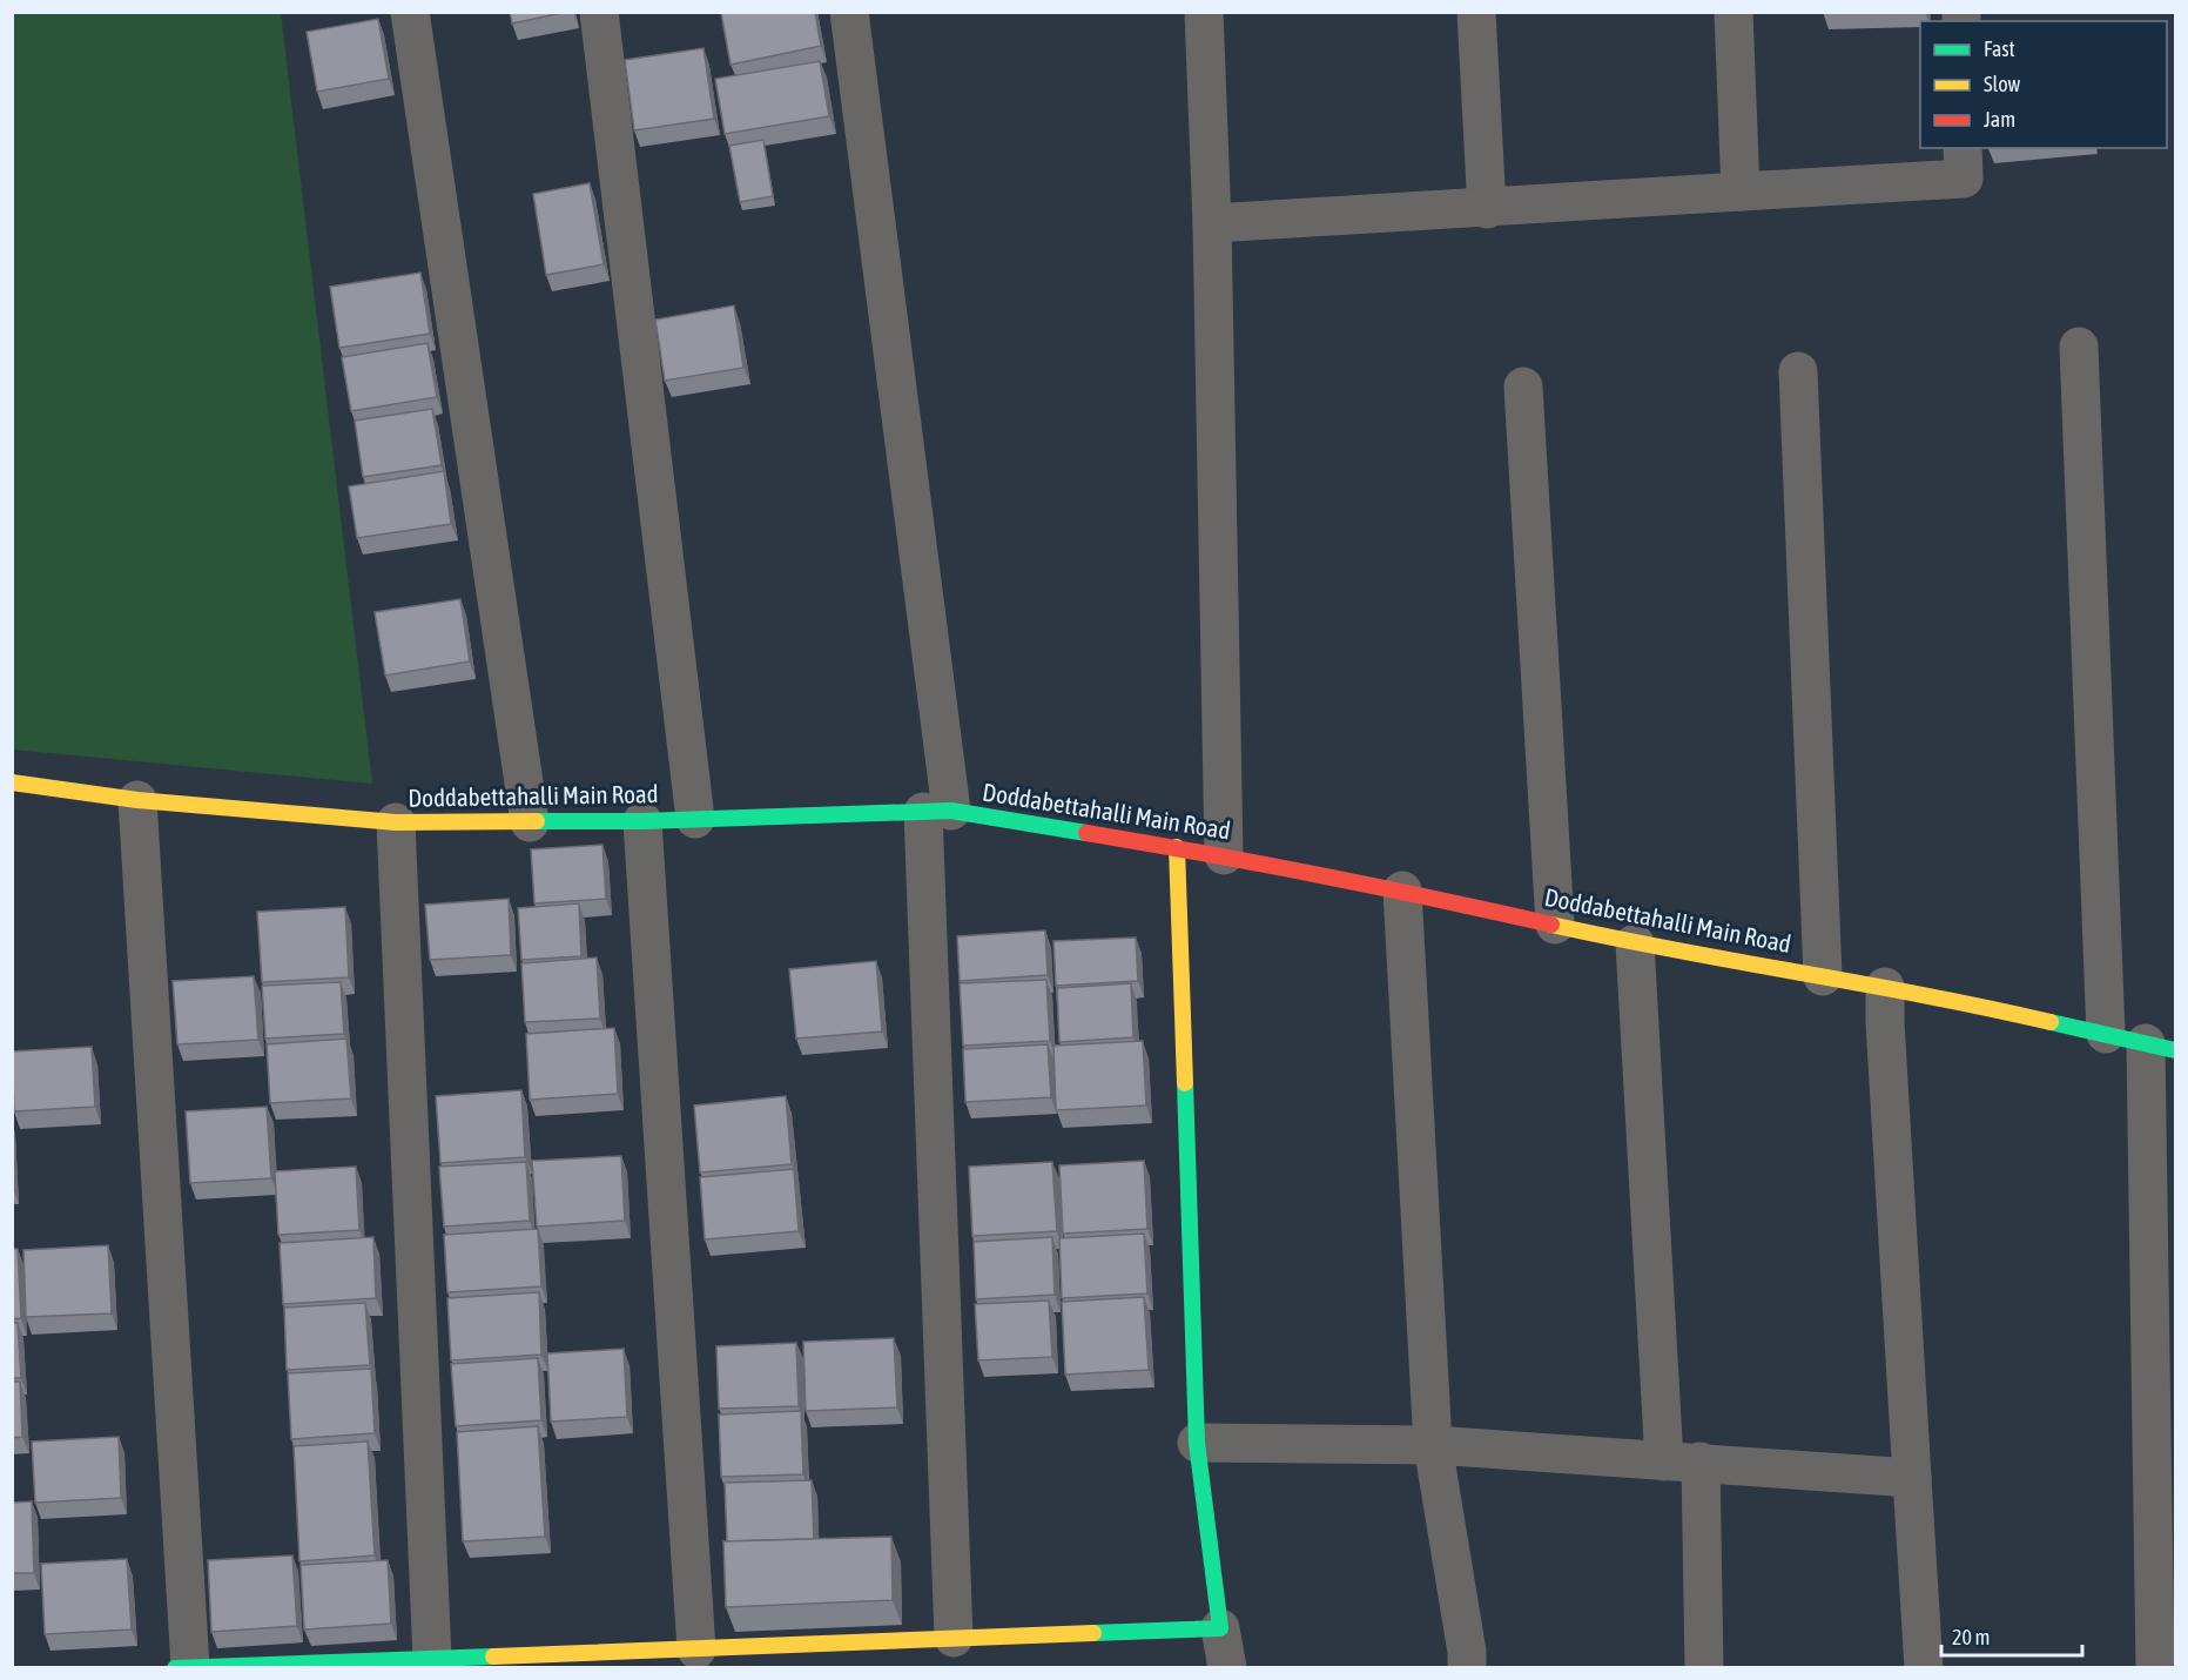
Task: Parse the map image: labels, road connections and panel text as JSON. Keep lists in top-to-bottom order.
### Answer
{
  "streets": {
    "street": ["Doddabettahalli Main Road"]
  },
  "legend": ["Fast", "Slow", "Jam"],
  "scale_bar": "20 m"
}
